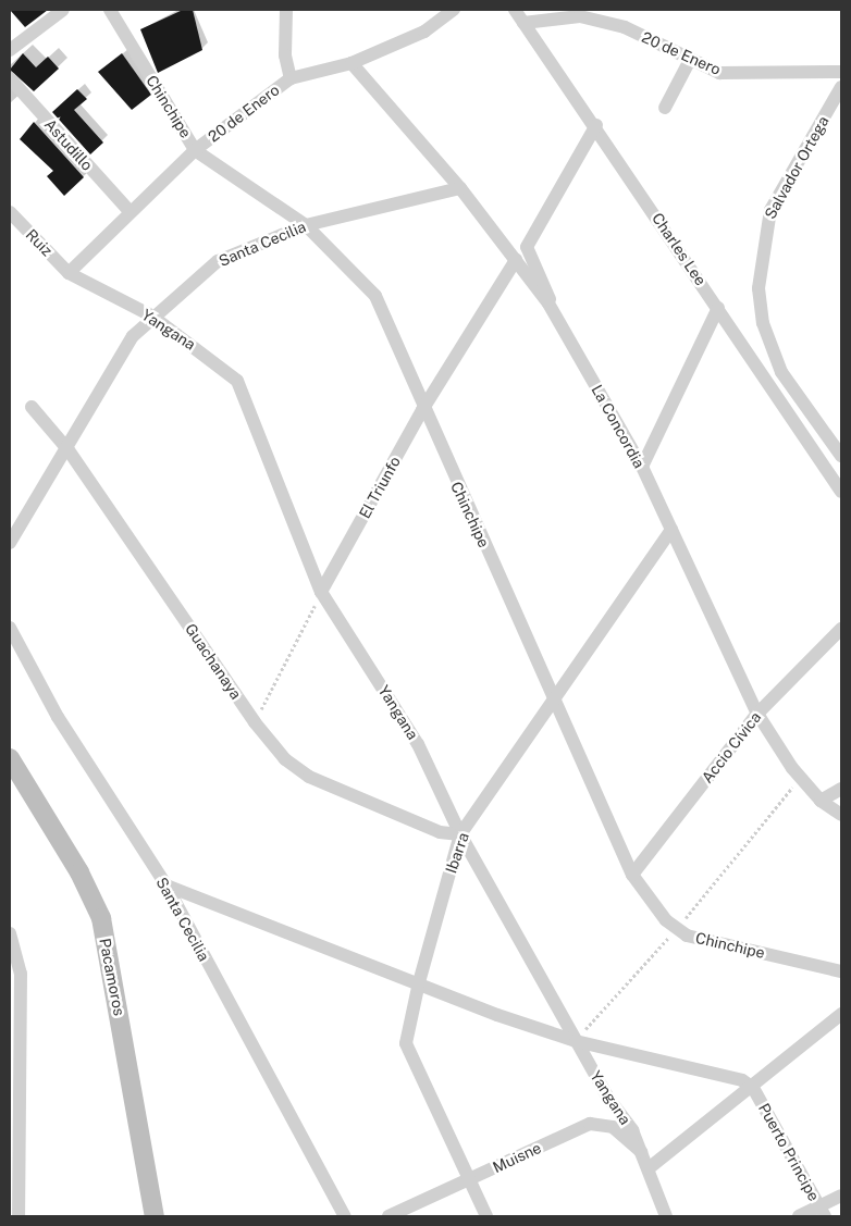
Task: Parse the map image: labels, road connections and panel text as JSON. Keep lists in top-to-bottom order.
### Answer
{
  "streets": {
    "street": [
      "20 de Enero",
      "Chinchipe",
      "Astudillo",
      "Salvador Ortega",
      "Ruiz",
      "Santa Cecilia",
      "Charles Lee",
      "Yangana",
      "La Concordia",
      "El Triunfo",
      "Guachanaya",
      "Accio Cívica",
      "Ibarra",
      "Pacamoros",
      "Puerto Principe",
      "Muisne"
    ]
  },
  "crossings": [
    ["20 de Enero", "Chinchipe"],
    ["20 de Enero", "Astudillo"],
    ["20 de Enero", "Ruiz"],
    ["20 de Enero", "Charles Lee"],
    ["20 de Enero", "Yangana"],
    ["20 de Enero", "La Concordia"],
    ["Chinchipe", "Santa Cecilia"],
    ["Chinchipe", "El Triunfo"],
    ["Chinchipe", "Accio Cívica"],
    ["Chinchipe", "Ibarra"],
    ["Ruiz", "Yangana"],
    ["Santa Cecilia", "Yangana"],
    ["Santa Cecilia", "La Concordia"],
    ["Santa Cecilia", "Guachanaya"],
    ["Yangana", "El Triunfo"],
    ["Yangana", "Guachanaya"],
    ["Yangana", "Ibarra"],
    ["Yangana", "Muisne"],
    ["La Concordia", "El Triunfo"],
    ["La Concordia", "Accio Cívica"],
    ["La Concordia", "Ibarra"],
    ["Guachanaya", "Ibarra"],
    ["Ibarra", "Muisne"]
  ]
}
